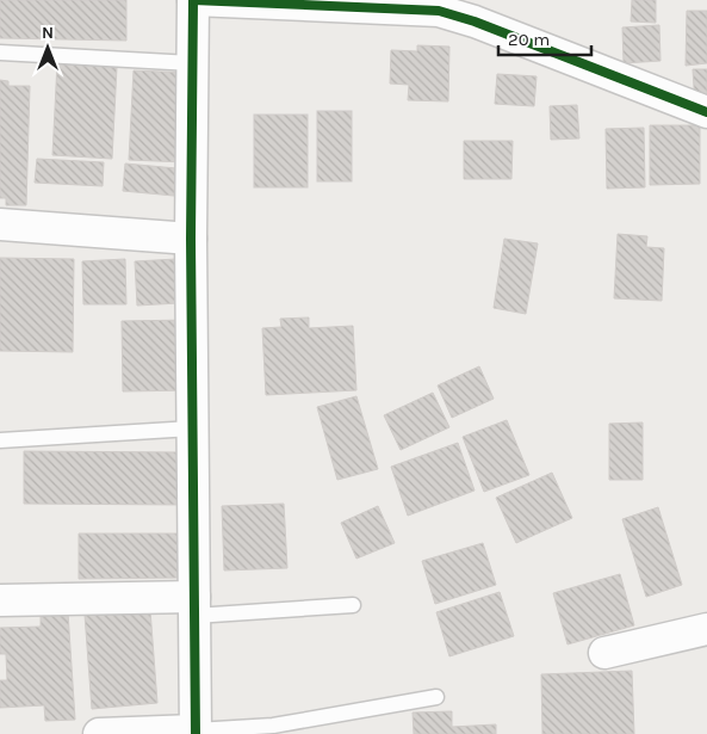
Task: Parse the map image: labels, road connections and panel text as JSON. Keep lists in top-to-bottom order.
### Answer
{
  "scale_bar": "20 m",
  "north": "top"
}
